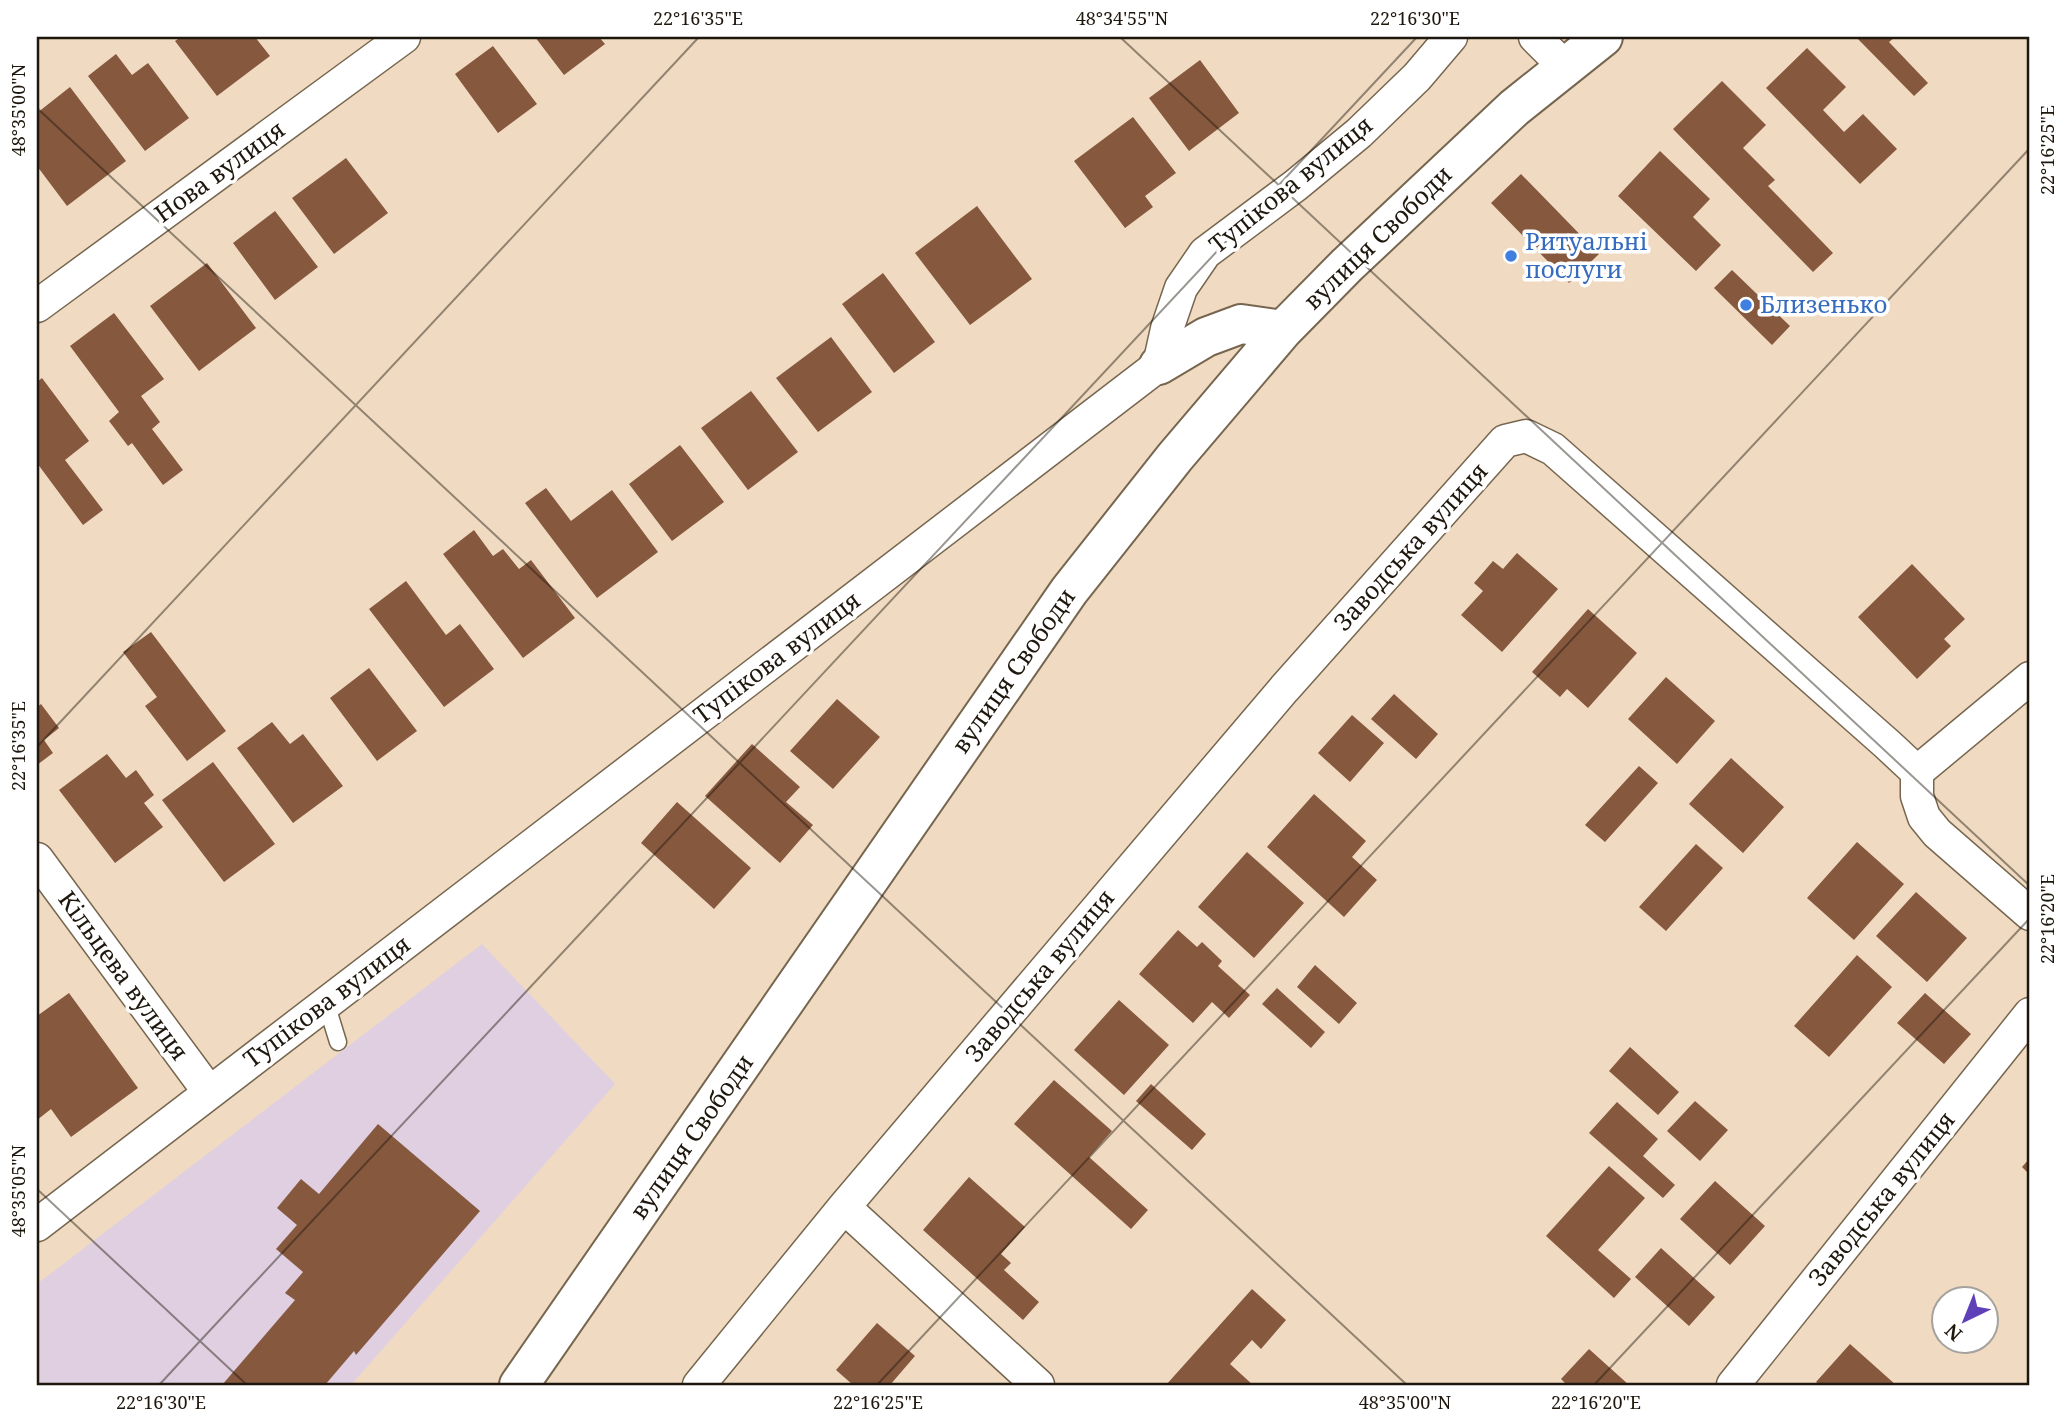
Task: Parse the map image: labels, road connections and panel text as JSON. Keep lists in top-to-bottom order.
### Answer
{
  "streets": {
    "main road": ["вулиця Свободи"],
    "street": [
      "Нова вулиця",
      "Тупікова вулиця",
      "Заводська вулиця",
      "Кільцева вулиця"
    ]
  },
  "crossings": [
    ["Тупікова вулиця", "Кільцева вулиця"]
  ],
  "places": ["Ритуальні послуги", "Близенько"],
  "north": "bottom left",
  "coordinates": [
    "22°16'35\"E",
    "48°34'55\"N",
    "22°16'30\"E",
    "48°35'00\"N",
    "22°16'25\"E",
    "22°16'20\"E",
    "48°35'05\"N"
  ]
}
